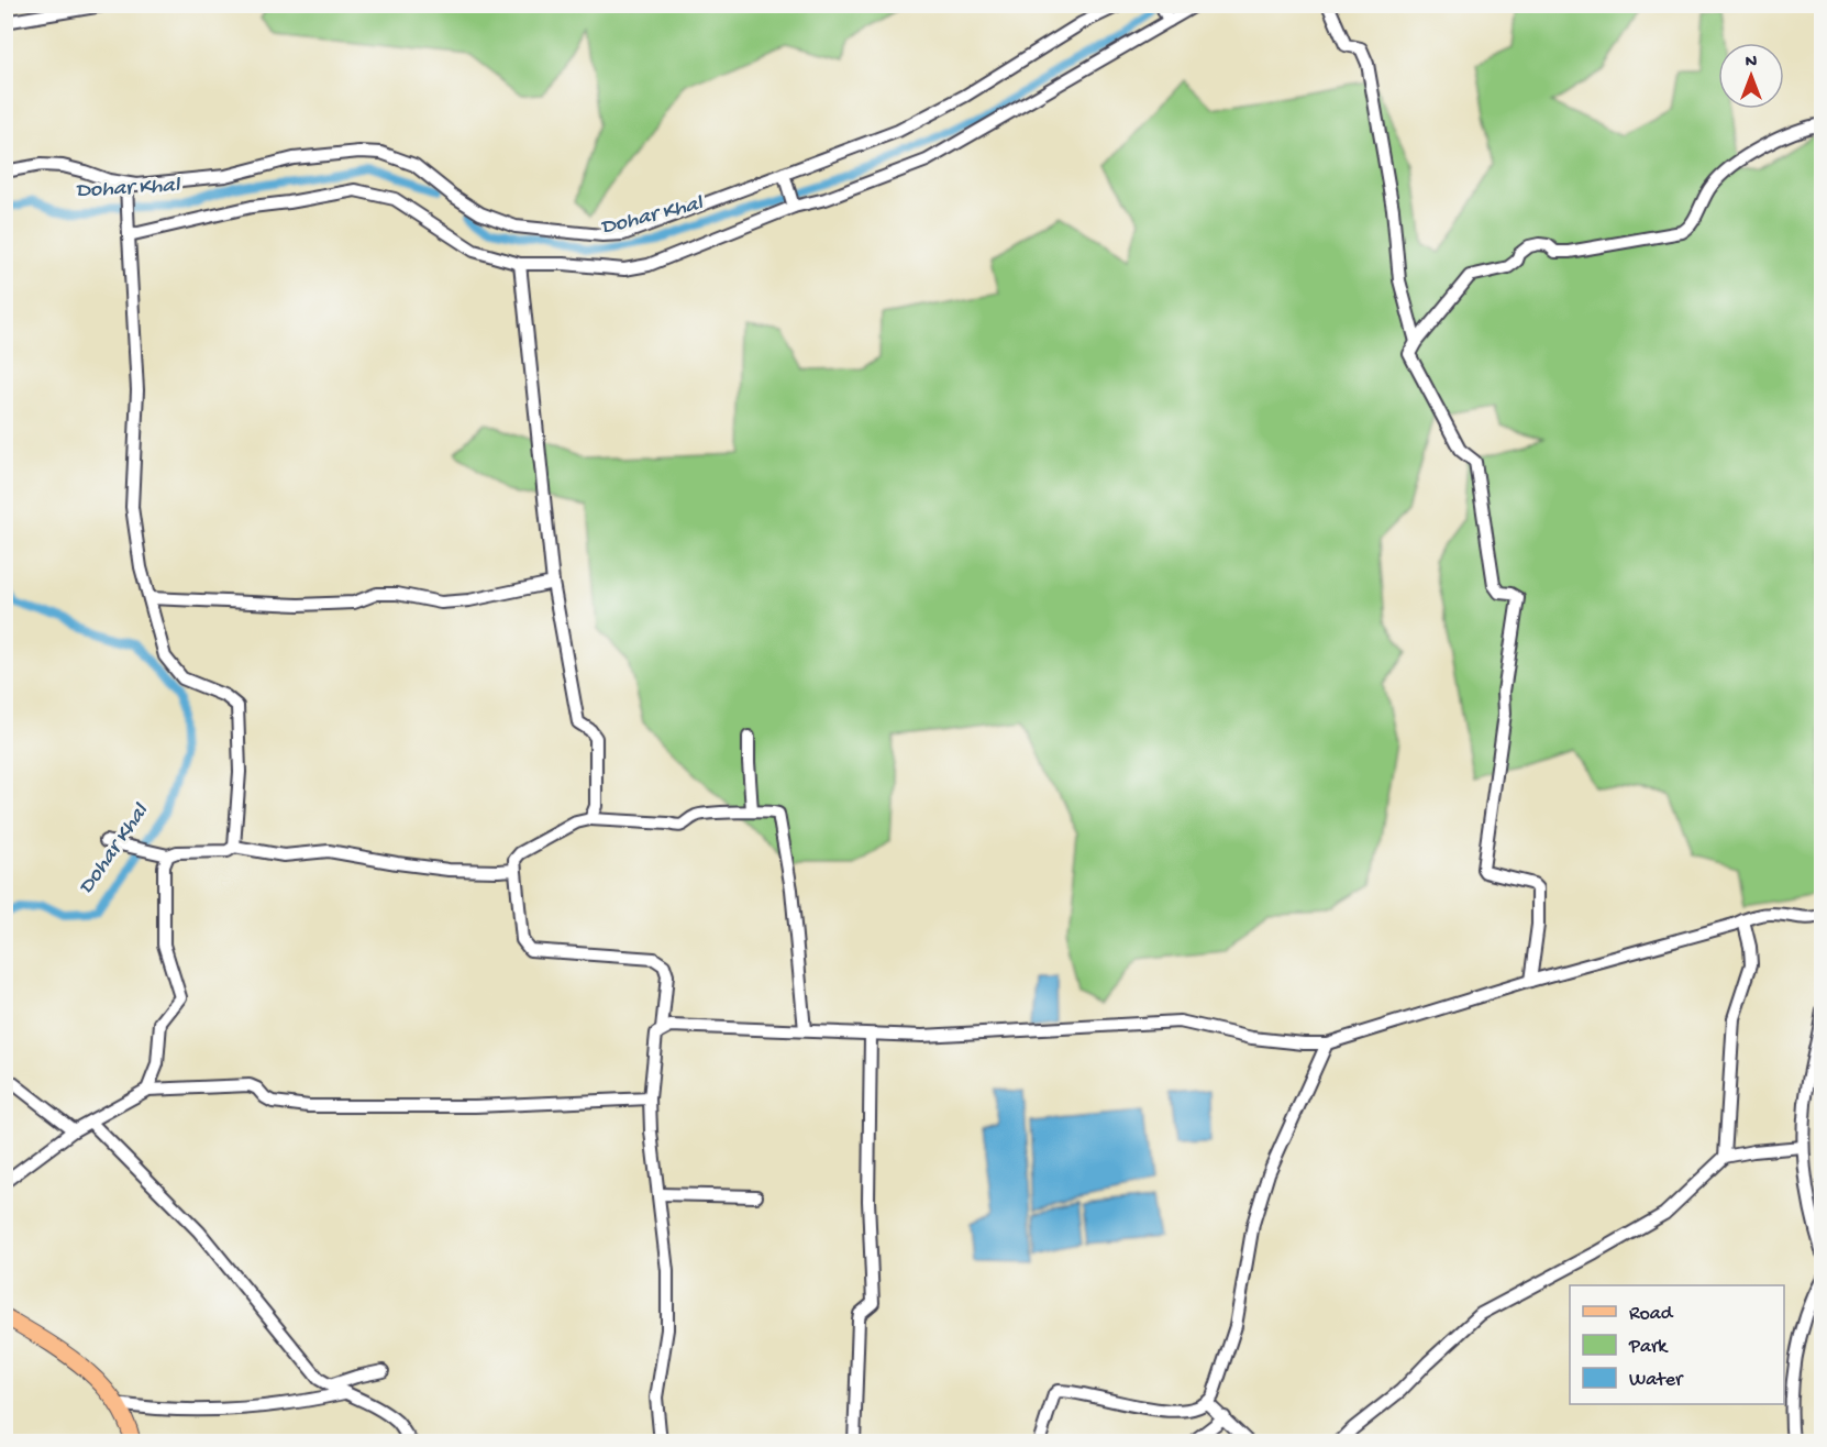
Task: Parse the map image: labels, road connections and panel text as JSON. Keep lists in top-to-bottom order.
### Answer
{
  "water": ["Dohar Khal"],
  "legend": ["Road", "Park", "Water"],
  "north": "top"
}
